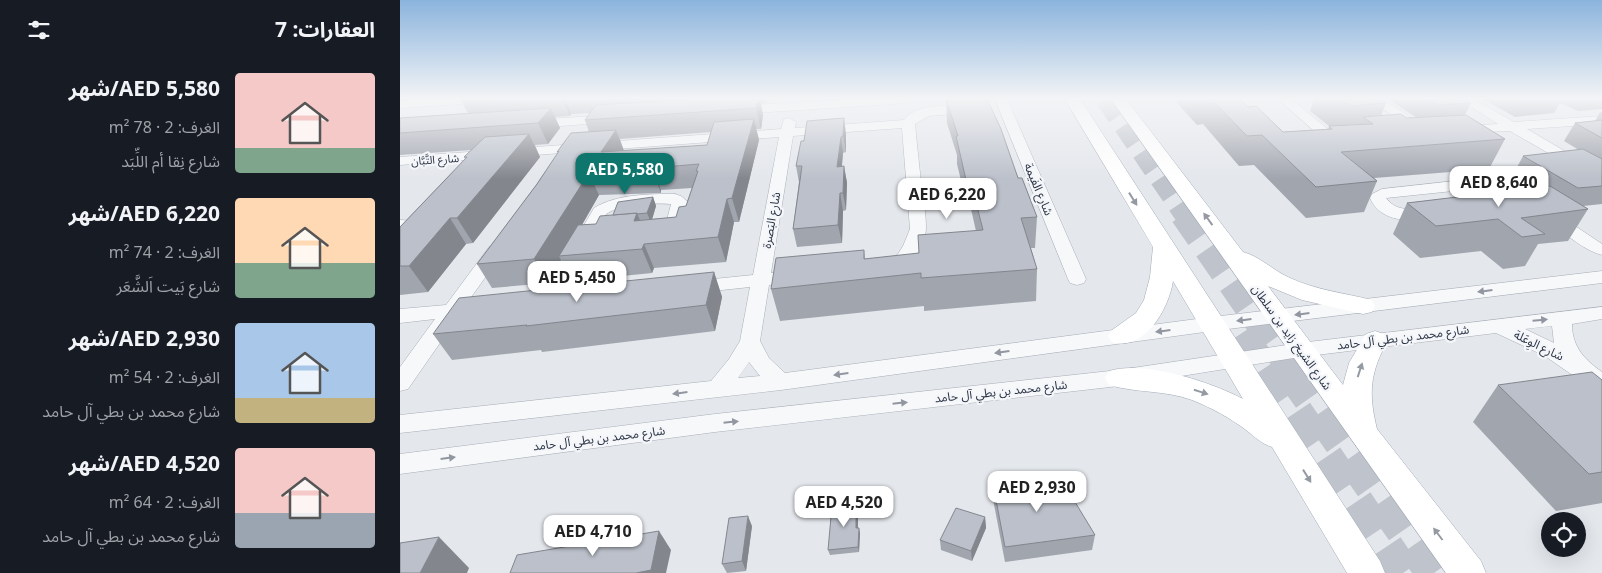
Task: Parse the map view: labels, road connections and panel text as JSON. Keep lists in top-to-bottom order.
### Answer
{
  "streets": {
    "main road": ["شارع الشيخ زايد بن سلطان"],
    "street": [
      "شارع التَّبَّان",
      "شارع الفَيمة",
      "شارع البَصرة",
      "شارع محمد بن بطي آل حامد",
      "شارع الوِعَلة"
    ]
  },
  "crossings": [
    ["شارع التَّبَّان", "شارع البَصرة"],
    ["شارع الشيخ زايد بن سلطان", "شارع محمد بن بطي آل حامد"],
    ["شارع محمد بن بطي آل حامد", "شارع الوِعَلة"]
  ],
  "page": {
    "heading": "العقارات: 7",
    "list": [
      {
        "name": "AED 5,580/شهر",
        "note": "الغرف: 2 · 78 m² · شارع نِقا أم اللِّبَد"
      },
      {
        "name": "AED 6,220/شهر",
        "note": "الغرف: 2 · 74 m² · شارع بَيت اَلشَّعَر"
      },
      {
        "name": "AED 2,930/شهر",
        "note": "الغرف: 2 · 54 m² · شارع محمد بن بطي آل حامد"
      },
      {
        "name": "AED 4,520/شهر",
        "note": "الغرف: 2 · 64 m² · شارع محمد بن بطي آل حامد"
      }
    ],
    "price": [
      "AED 5,580",
      "AED 8,640",
      "AED 6,220",
      "AED 5,450",
      "AED 2,930",
      "AED 4,520",
      "AED 4,710"
    ]
  }
}
